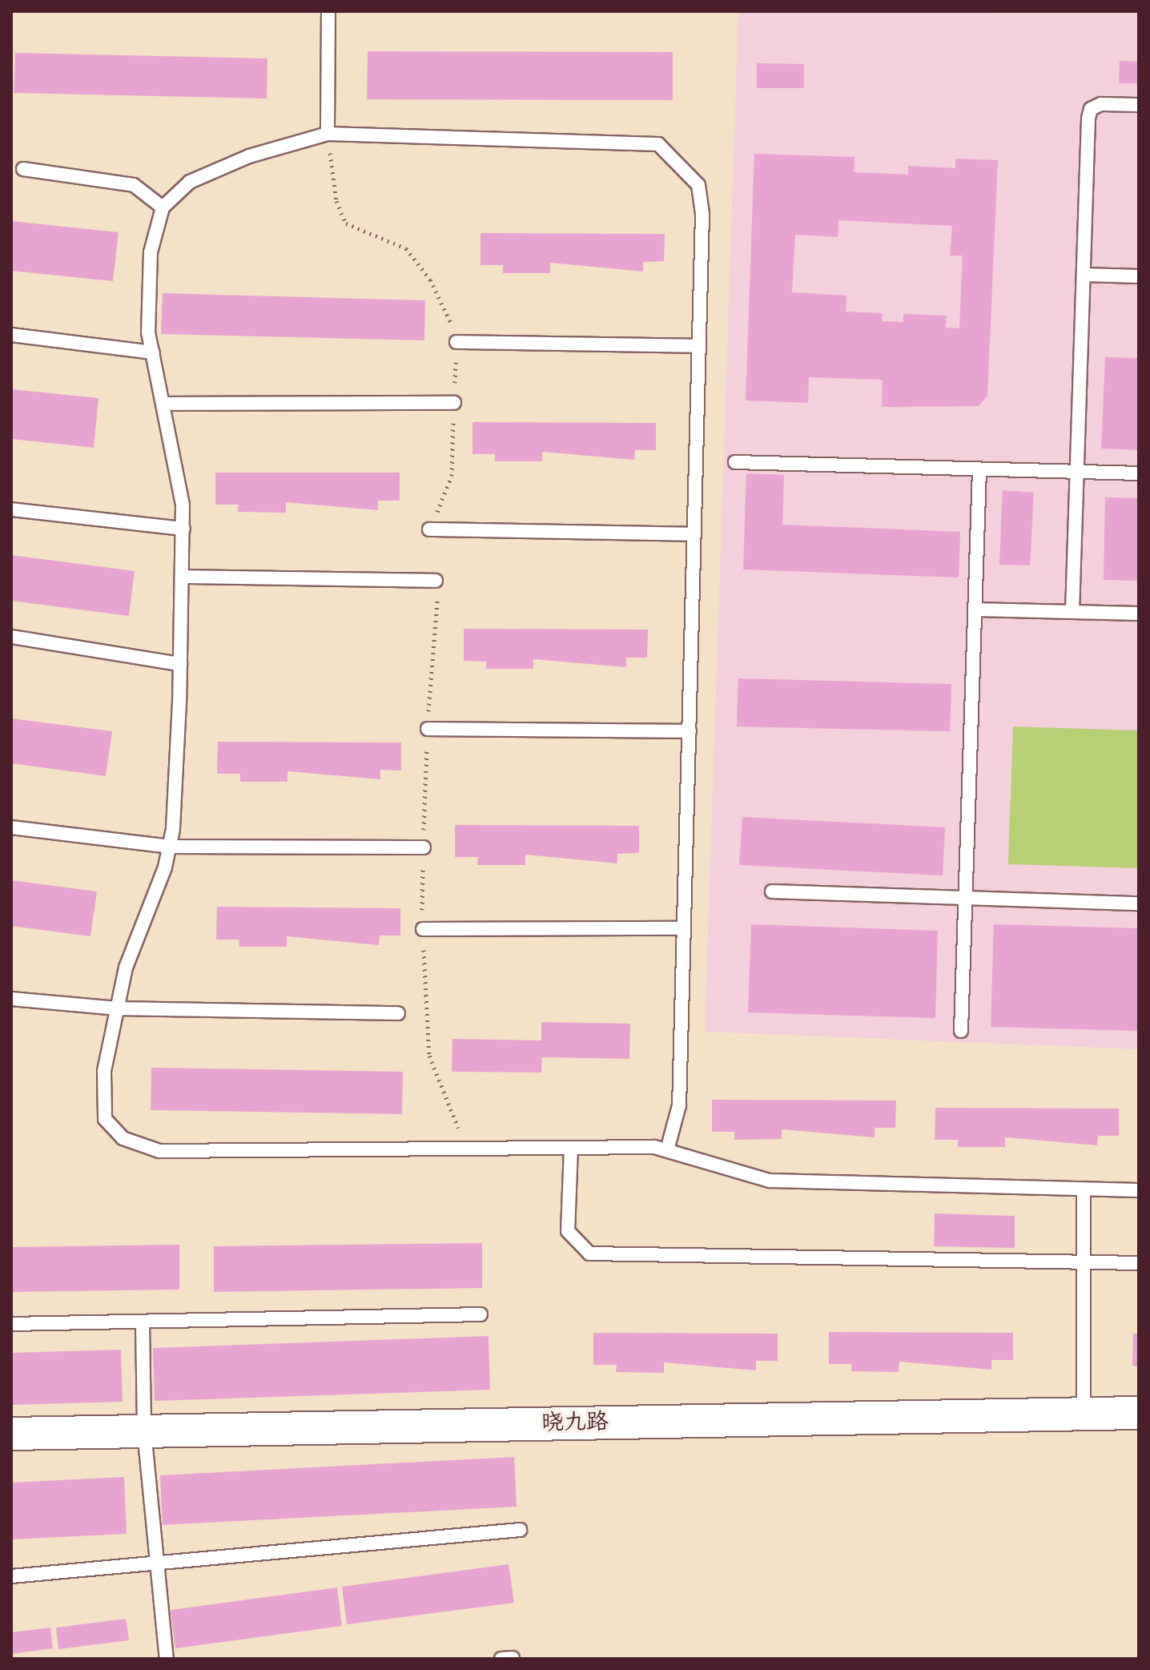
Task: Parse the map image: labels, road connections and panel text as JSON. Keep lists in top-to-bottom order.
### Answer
{
  "streets": {
    "street": ["晓九路"]
  }
}
